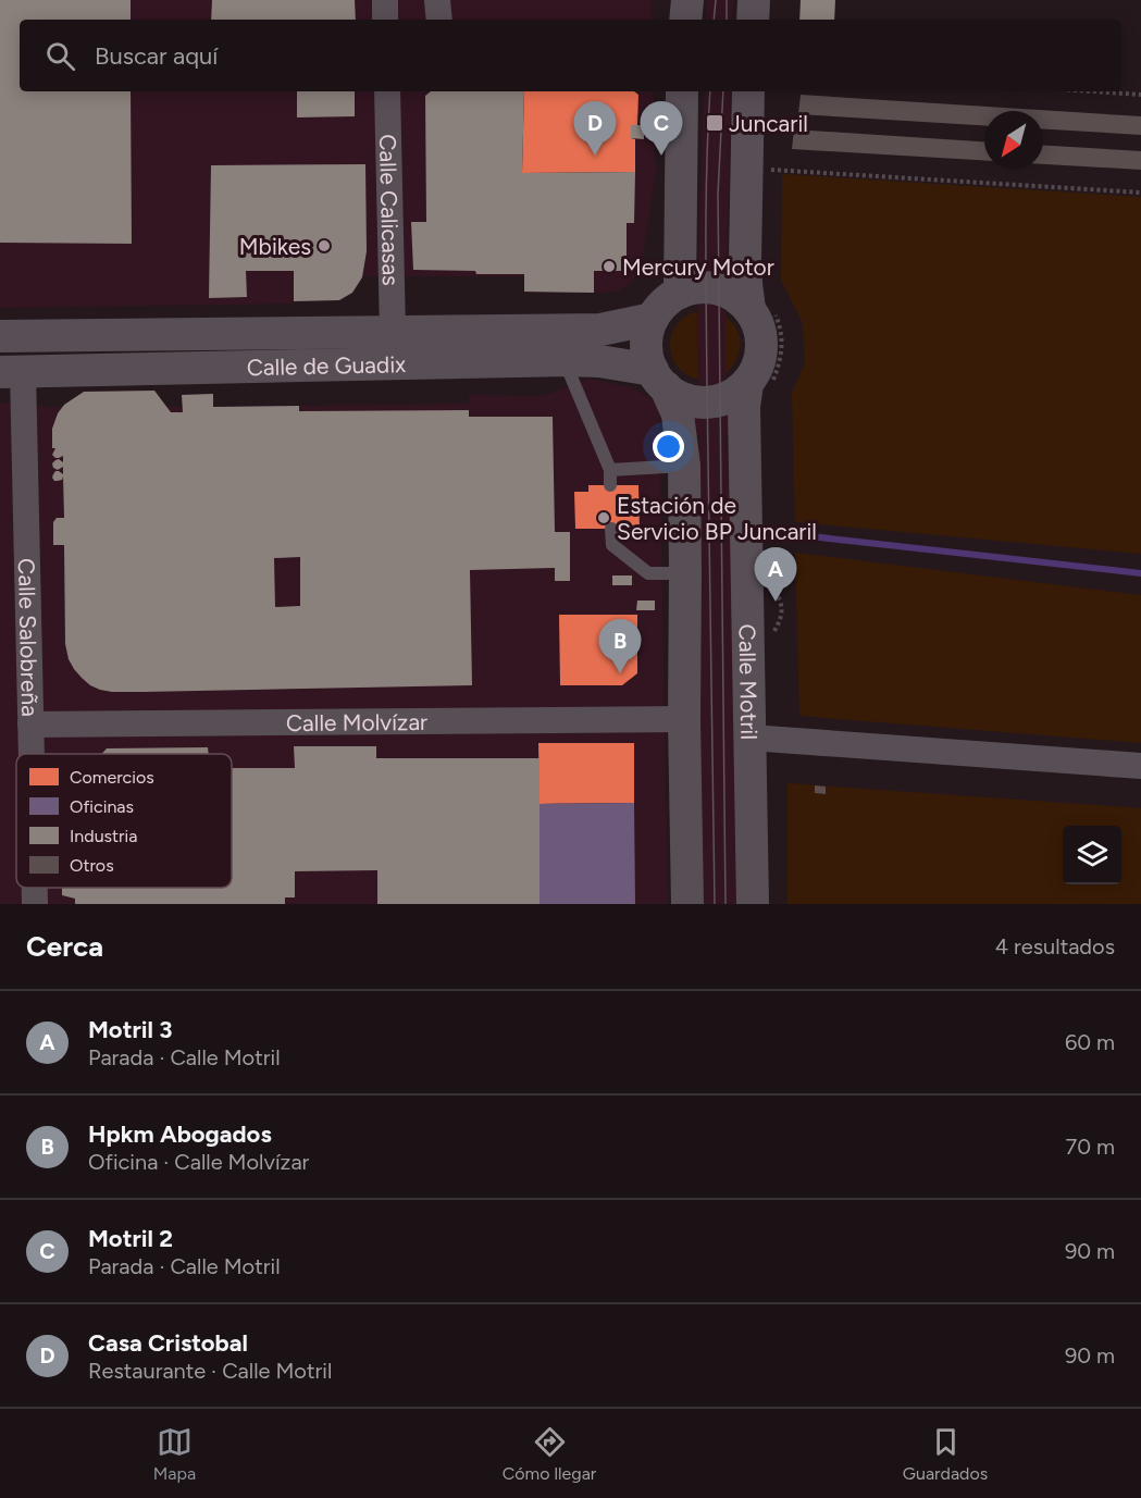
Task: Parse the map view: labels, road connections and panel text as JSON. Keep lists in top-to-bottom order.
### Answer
{
  "streets": {
    "street": [
      "Calle Calicasas",
      "Calle de Guadix",
      "Calle Salobreña",
      "Calle Motril",
      "Calle Molvízar"
    ]
  },
  "crossings": [
    ["Calle Calicasas", "Calle de Guadix"],
    ["Calle de Guadix", "Calle Salobreña"],
    ["Calle de Guadix", "Calle Motril"],
    ["Calle Salobreña", "Calle Molvízar"]
  ],
  "places": {
    "transit": ["Juncaril"],
    "other": ["Mbikes", "Mercury Motor", "Estación de Servicio BP Juncaril"]
  },
  "legend": [
    "Comercios",
    "Oficinas",
    "Industria",
    "Otros"
  ],
  "north": "bottom left",
  "page": {
    "search": "Buscar aquí",
    "pins": [
      "C",
      "D",
      "A",
      "B"
    ],
    "heading": ["Cerca", "4 resultados"],
    "list": [
      {
        "mark": "A",
        "name": "Motril 3",
        "note": "Parada · Calle Motril",
        "value": "60 m"
      },
      {
        "mark": "B",
        "name": "Hpkm Abogados",
        "note": "Oficina · Calle Molvízar",
        "value": "70 m"
      },
      {
        "mark": "C",
        "name": "Motril 2",
        "note": "Parada · Calle Motril",
        "value": "90 m"
      },
      {
        "mark": "D",
        "name": "Casa Cristobal",
        "note": "Restaurante · Calle Motril",
        "value": "90 m"
      }
    ],
    "nav": ["Mapa", "Cómo llegar", "Guardados"]
  }
}
